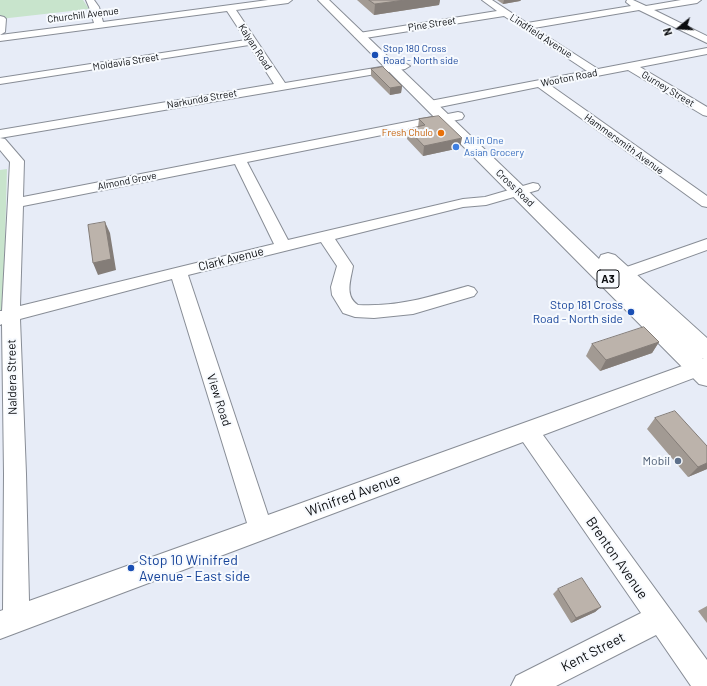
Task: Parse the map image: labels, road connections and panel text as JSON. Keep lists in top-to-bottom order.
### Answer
{
  "streets": {
    "highway": ["Cross Road", "A3"],
    "street": [
      "Churchill Avenue",
      "Pine Street",
      "Lindfield Avenue",
      "Kalyan Road",
      "Moldavia Street",
      "Wooton Road",
      "Gurney Street",
      "Narkunda Street",
      "Hammersmith Avenue",
      "Almond Grove",
      "Clark Avenue",
      "Naldera Street",
      "View Road",
      "Winifred Avenue",
      "Brenton Avenue",
      "Kent Street"
    ]
  },
  "crossings": [
    ["Churchill Avenue", "Kalyan Road"],
    ["Pine Street", "Lindfield Avenue"],
    ["Pine Street", "Cross Road"],
    ["Lindfield Avenue", "Wooton Road"],
    ["Kalyan Road", "Moldavia Street"],
    ["Kalyan Road", "Narkunda Street"],
    ["Wooton Road", "Gurney Street"],
    ["Wooton Road", "Hammersmith Avenue"],
    ["Wooton Road", "Cross Road"],
    ["Narkunda Street", "Cross Road"],
    ["Almond Grove", "Cross Road"],
    ["Almond Grove", "Naldera Street"],
    ["Cross Road", "Clark Avenue"],
    ["Cross Road", "Winifred Avenue"],
    ["Clark Avenue", "Naldera Street"],
    ["Clark Avenue", "View Road"],
    ["Naldera Street", "Winifred Avenue"],
    ["View Road", "Winifred Avenue"],
    ["Winifred Avenue", "Brenton Avenue"],
    ["Brenton Avenue", "Kent Street"]
  ],
  "places": [
    "Stop 180 Cross Road - North side",
    "Fresh Chulo",
    "All in One Asian Grocery",
    "Stop 181 Cross Road - North side",
    "Mobil",
    "Stop 10 Winifred Avenue - East side"
  ],
  "north": "left"
}
